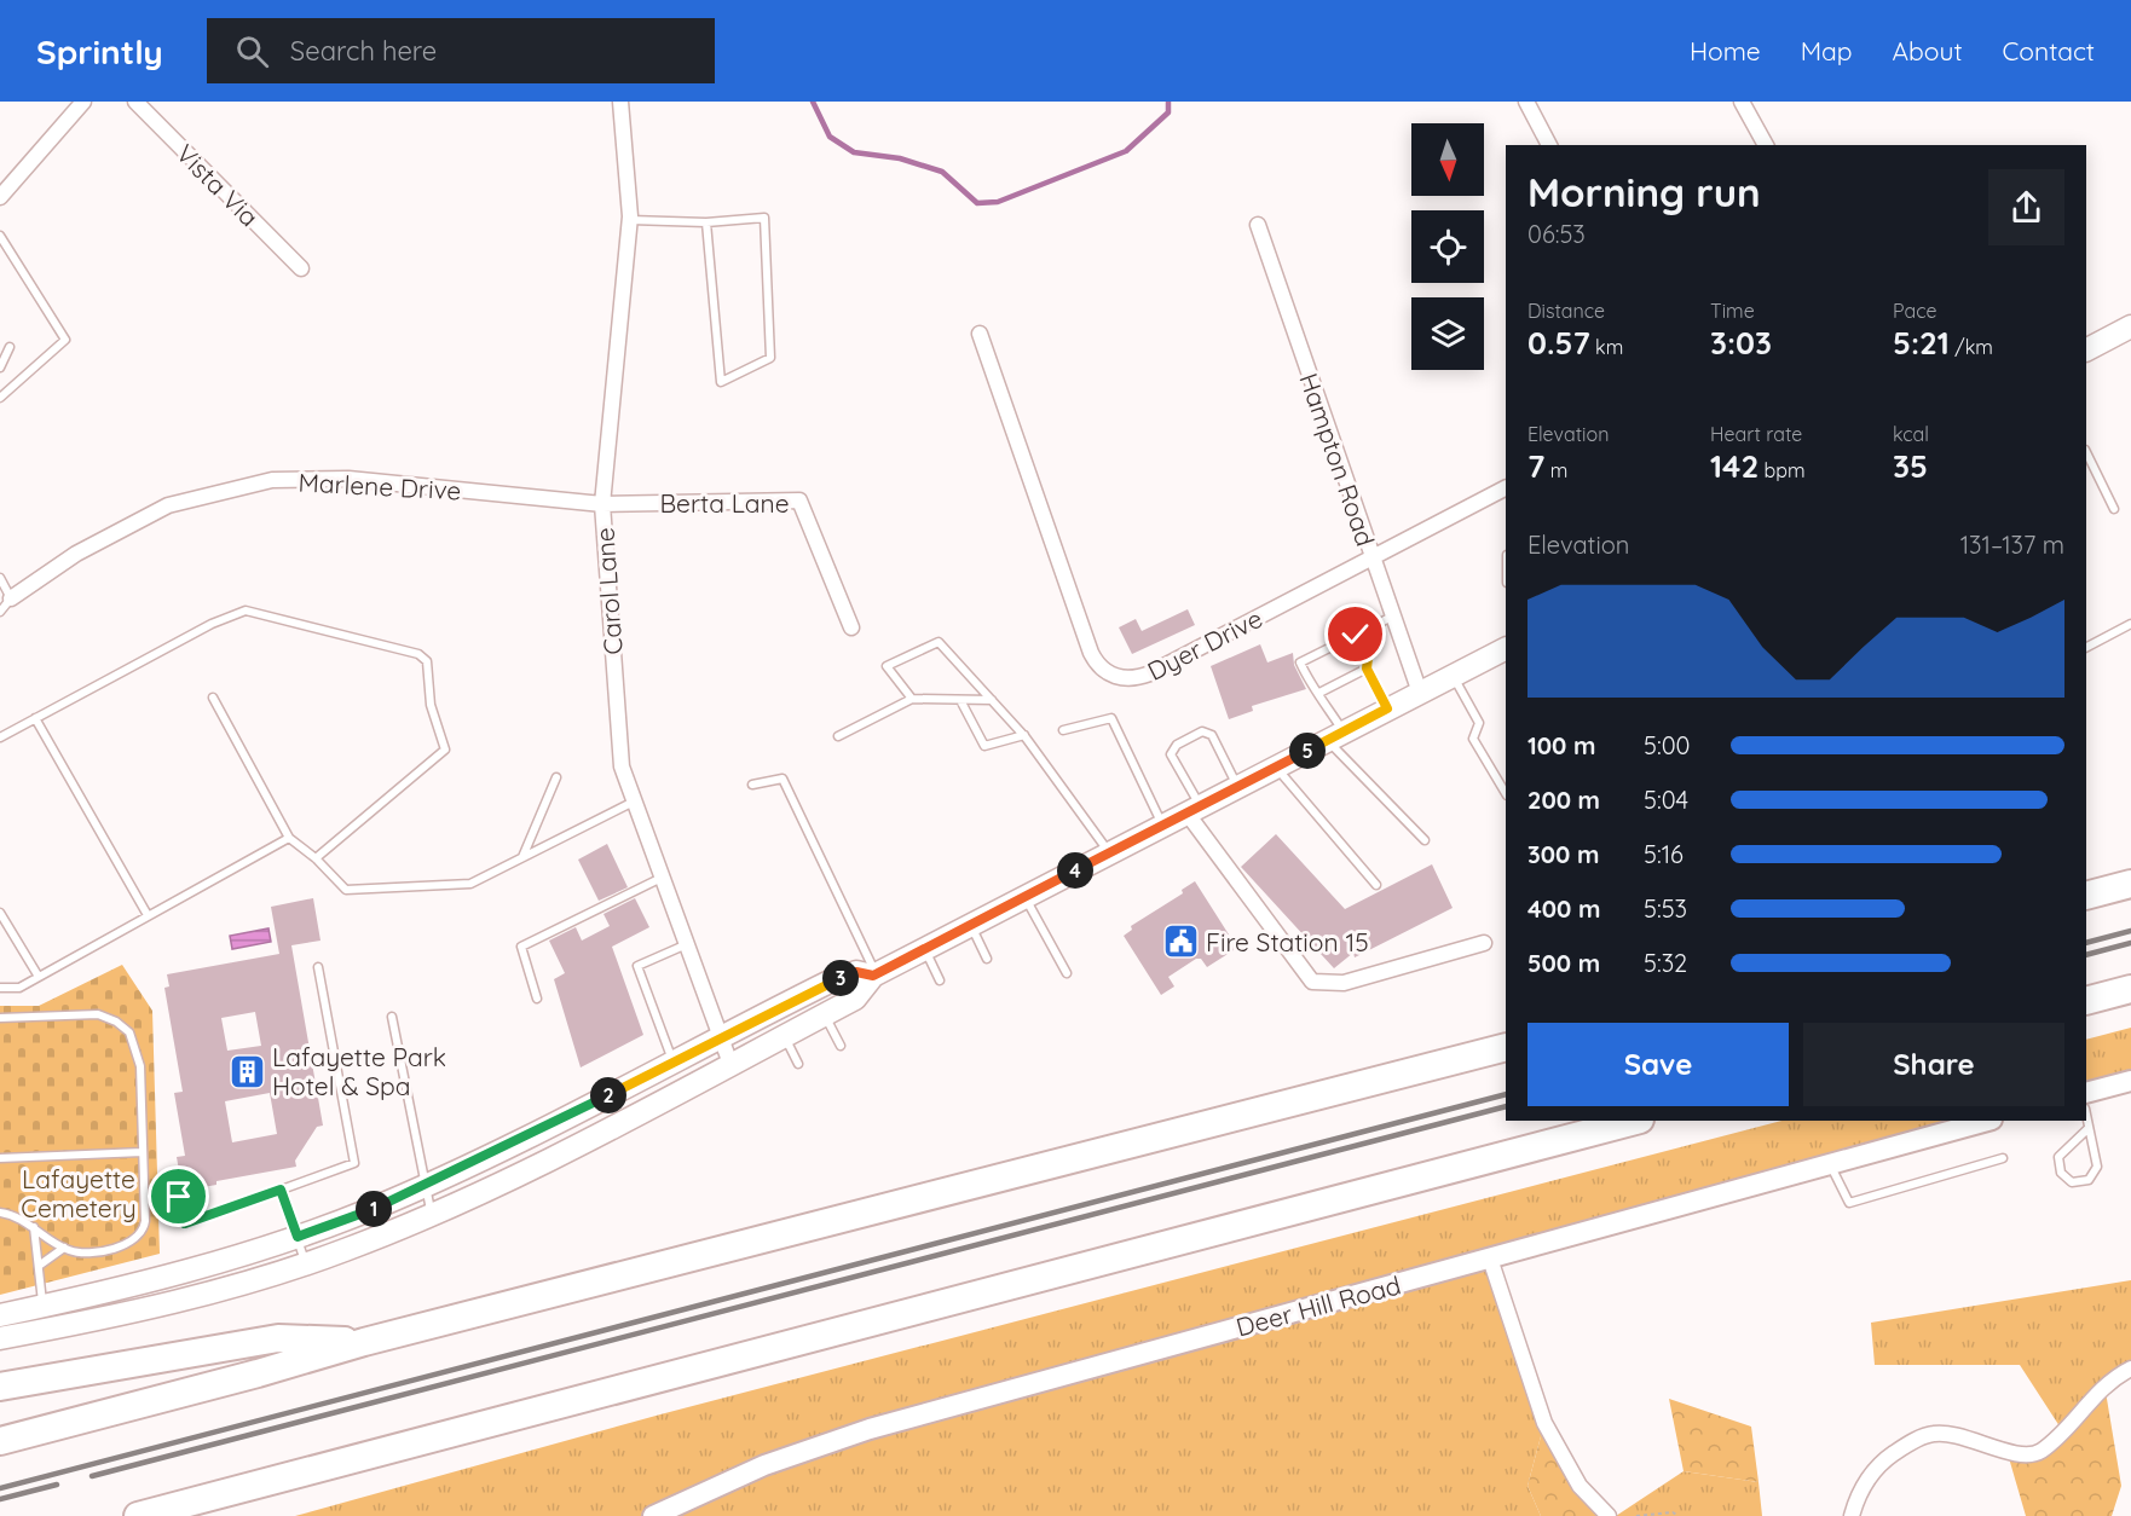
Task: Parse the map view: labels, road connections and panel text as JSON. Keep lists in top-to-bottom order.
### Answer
{
  "streets": {
    "street": [
      "Vista Via",
      "Hampton Road",
      "Marlene Drive",
      "Berta Lane",
      "Carol Lane",
      "Dyer Drive",
      "Deer Hill Road"
    ]
  },
  "crossings": [
    ["Hampton Road", "Dyer Drive"],
    ["Marlene Drive", "Berta Lane"],
    ["Marlene Drive", "Carol Lane"],
    ["Berta Lane", "Carol Lane"]
  ],
  "parks": ["Lafayette Cemetery"],
  "places": {
    "public building": ["Fire Station 15"],
    "building": ["Lafayette Park Hotel & Spa"]
  },
  "north": "bottom",
  "page": {
    "header": "Sprintly",
    "search": "Search here",
    "nav": [
      "Home",
      "Map",
      "About",
      "Contact"
    ],
    "heading": ["Morning run", "06:53"],
    "stats": [
      ["Distance", "0.57 km"],
      ["Time", "3:03"],
      ["Pace", "5:21 /km"],
      ["Elevation", "7 m"],
      ["Heart rate", "142 bpm"],
      ["kcal", "35"]
    ],
    "chart": ["Elevation", "131–137 m"],
    "list": [
      {
        "name": "100 m",
        "note": "5:00"
      },
      {
        "name": "200 m",
        "note": "5:04"
      },
      {
        "name": "300 m",
        "note": "5:16"
      },
      {
        "name": "400 m",
        "note": "5:53"
      },
      {
        "name": "500 m",
        "note": "5:32"
      }
    ],
    "pins": [
      "5",
      "4",
      "3",
      "2",
      "1"
    ],
    "buttons": ["Save", "Share"]
  }
}
